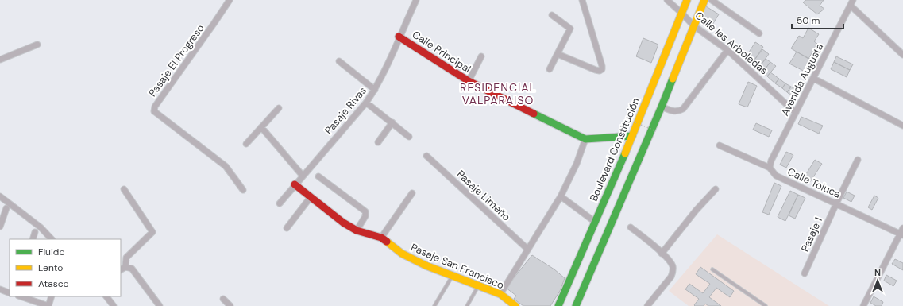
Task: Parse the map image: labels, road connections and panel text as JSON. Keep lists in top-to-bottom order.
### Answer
{
  "streets": {
    "main road": ["Calle Principal", "Boulevard Constitución", "Pasaje San Francisco"],
    "street": [
      "Calle las Arboledas",
      "Pasaje El Progreso",
      "Avenida Augusta",
      "Pasaje Rivas",
      "Calle Toluca",
      "Pasaje Limeño",
      "Pasaje 1"
    ]
  },
  "crossings": [
    ["Calle las Arboledas", "Avenida Augusta"],
    ["Calle las Arboledas", "Boulevard Constitución"],
    ["Calle Principal", "Pasaje Rivas"],
    ["Avenida Augusta", "Calle Toluca"],
    ["Pasaje Rivas", "Pasaje San Francisco"],
    ["Calle Toluca", "Pasaje 1"]
  ],
  "districts": ["RESIDENCIAL VALPARAISO"],
  "legend": ["Fluido", "Lento", "Atasco"],
  "scale_bar": "50 m",
  "north": "top"
}
